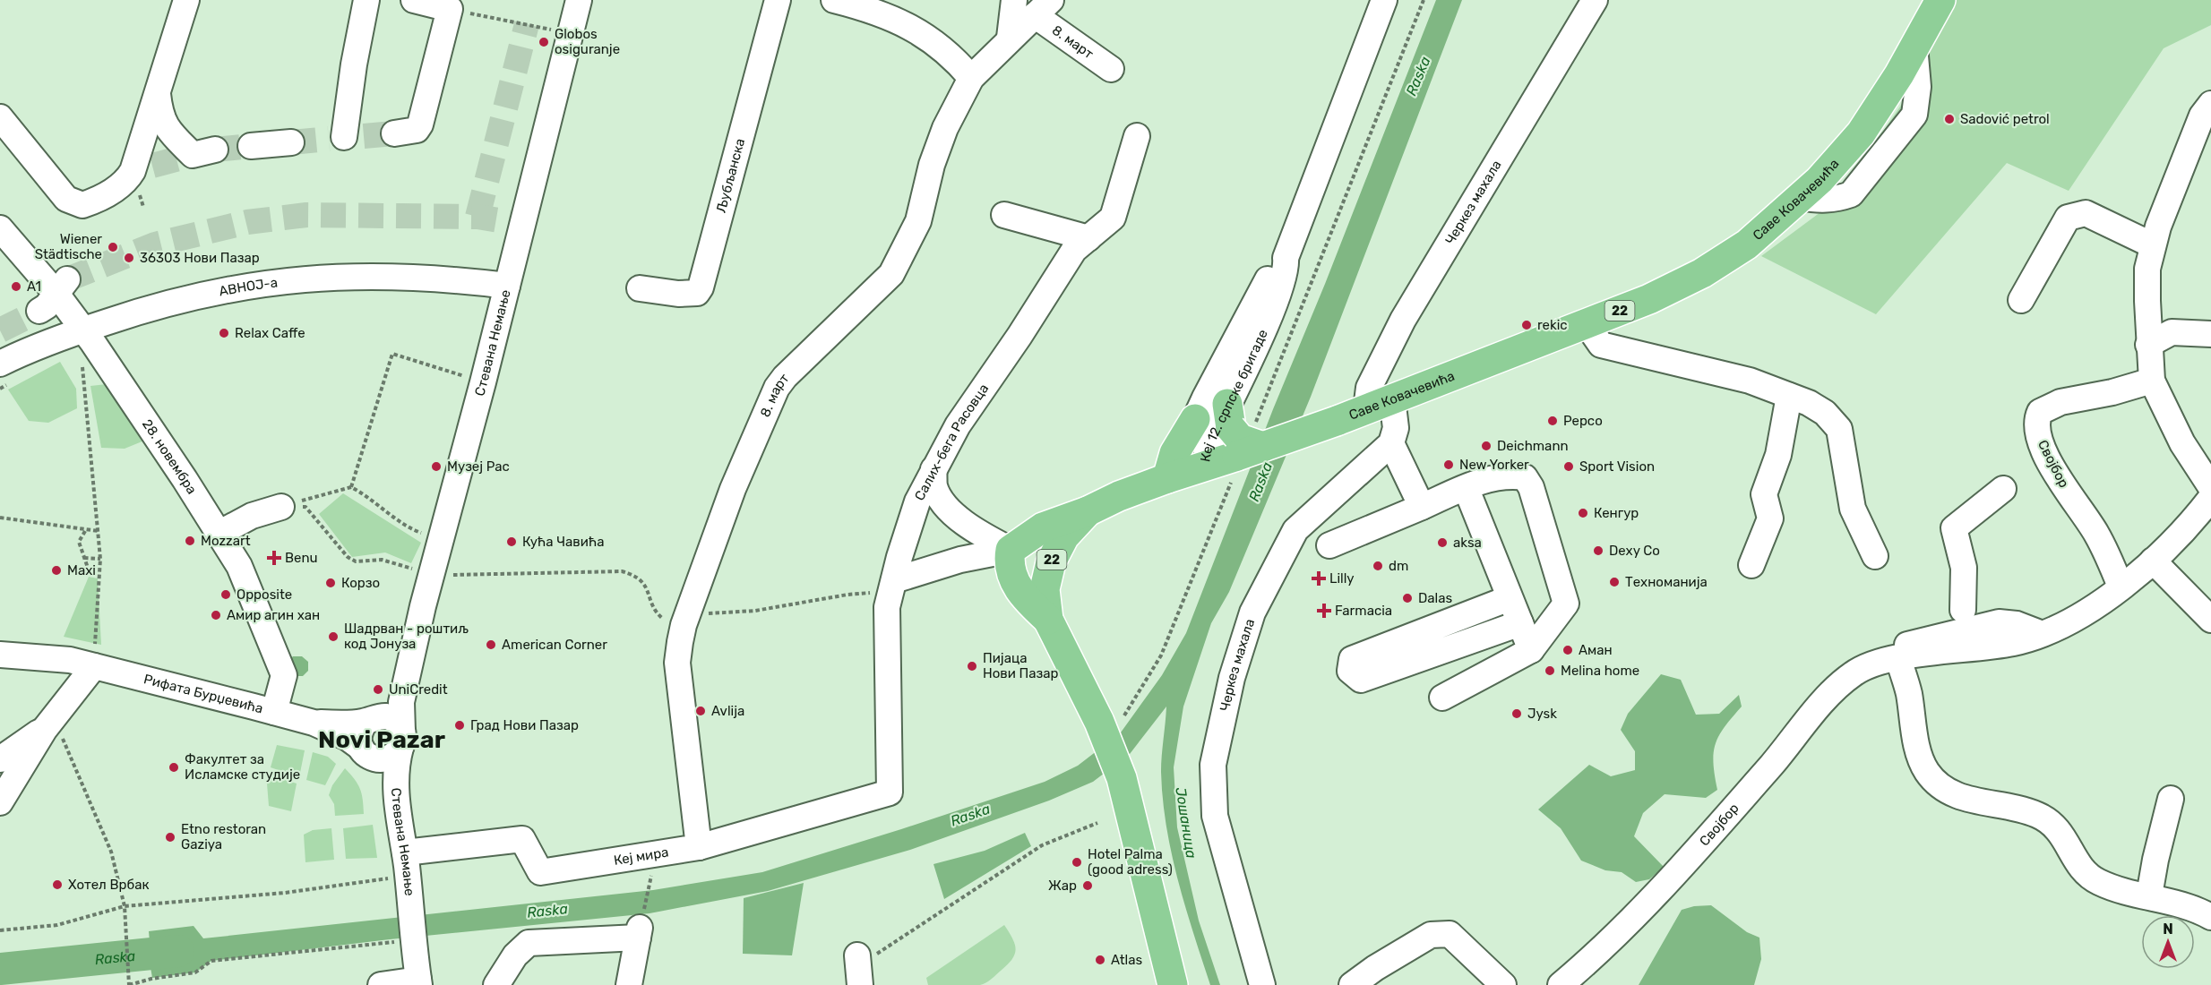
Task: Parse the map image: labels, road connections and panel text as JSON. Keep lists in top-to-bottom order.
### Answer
{
  "streets": {
    "main road": ["Саве Ковачевића", "22"],
    "street": [
      "8. март",
      "Љубљанска",
      "Черкез махала",
      "АВНОЈ-а",
      "Стевана Немање",
      "Кеј 12. српске бригаде",
      "Салих-бега Расовца",
      "28. новембра",
      "Својбор",
      "Рифата Бурџевића",
      "Кеј мира"
    ]
  },
  "crossings": [
    ["8. март", "Кеј мира"],
    ["Саве Ковачевића", "Черкез махала"],
    ["Саве Ковачевића", "22"],
    ["Саве Ковачевића", "Кеј 12. српске бригаде"],
    ["АВНОЈ-а", "Стевана Немање"],
    ["АВНОЈ-а", "28. новембра"],
    ["22", "Кеј 12. српске бригаде"],
    ["Стевана Немање", "Рифата Бурџевића"],
    ["Стевана Немање", "Кеј мира"],
    ["Салих-бега Расовца", "Кеј мира"],
    ["28. новембра", "Рифата Бурџевића"]
  ],
  "districts": ["Novi Pazar"],
  "water": ["Raska", "Јошаница"],
  "places": {
    "other": [
      "Globos osiguranje",
      "Sadović petrol",
      "Wiener Städtische",
      "36303 Нови Пазар",
      "A1",
      "rekic",
      "Relax Caffe",
      "Pepco",
      "Deichmann",
      "New Yorker",
      "Музеј Рас",
      "Sport Vision",
      "Кенгур",
      "Mozzart",
      "Кућа Чавића",
      "aksa",
      "Dexy Co",
      "dm",
      "Maxi",
      "Техноманија",
      "Корзо",
      "Opposite",
      "Dalas",
      "Амир агин хан",
      "Шадрван - роштиљ код Јонуза",
      "American Corner",
      "Аман",
      "Пијаца Нови Пазар",
      "Melina home",
      "UniCredit",
      "Avlija",
      "Jysk",
      "Град Нови Пазар",
      "Факултет за Исламске студије",
      "Etno restoran Gaziya",
      "Hotel Palma (good adress)",
      "Хотел Врбак",
      "Жар",
      "Atlas"
    ],
    "health": ["Benu", "Lilly", "Farmacia"]
  },
  "north": "top"
}
